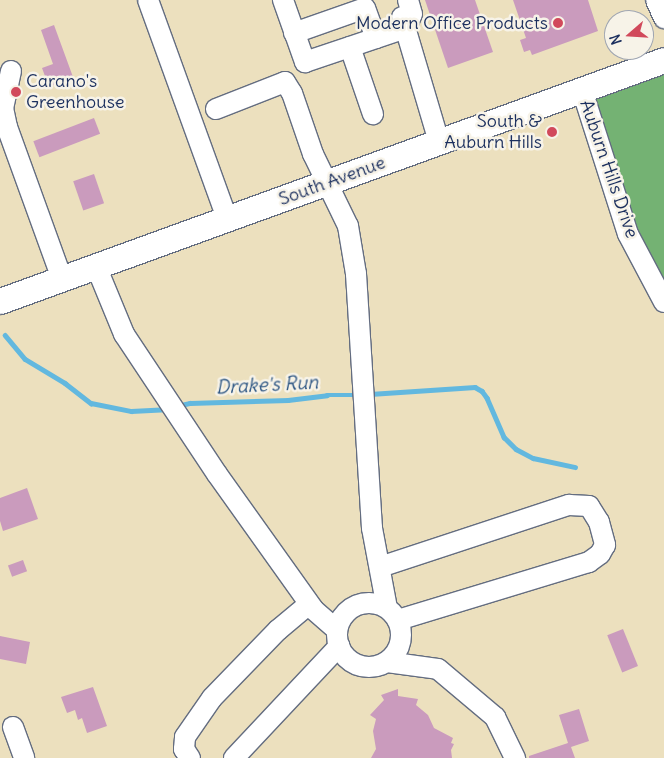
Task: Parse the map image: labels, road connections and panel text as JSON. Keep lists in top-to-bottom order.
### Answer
{
  "streets": {
    "main road": ["South Avenue"],
    "street": ["Auburn Hills Drive"]
  },
  "crossings": [
    ["Auburn Hills Drive", "South Avenue"]
  ],
  "water": ["Drake's Run"],
  "places": ["Modern Office Products", "Carano's Greenhouse", "South & Auburn Hills"],
  "north": "left"
}
